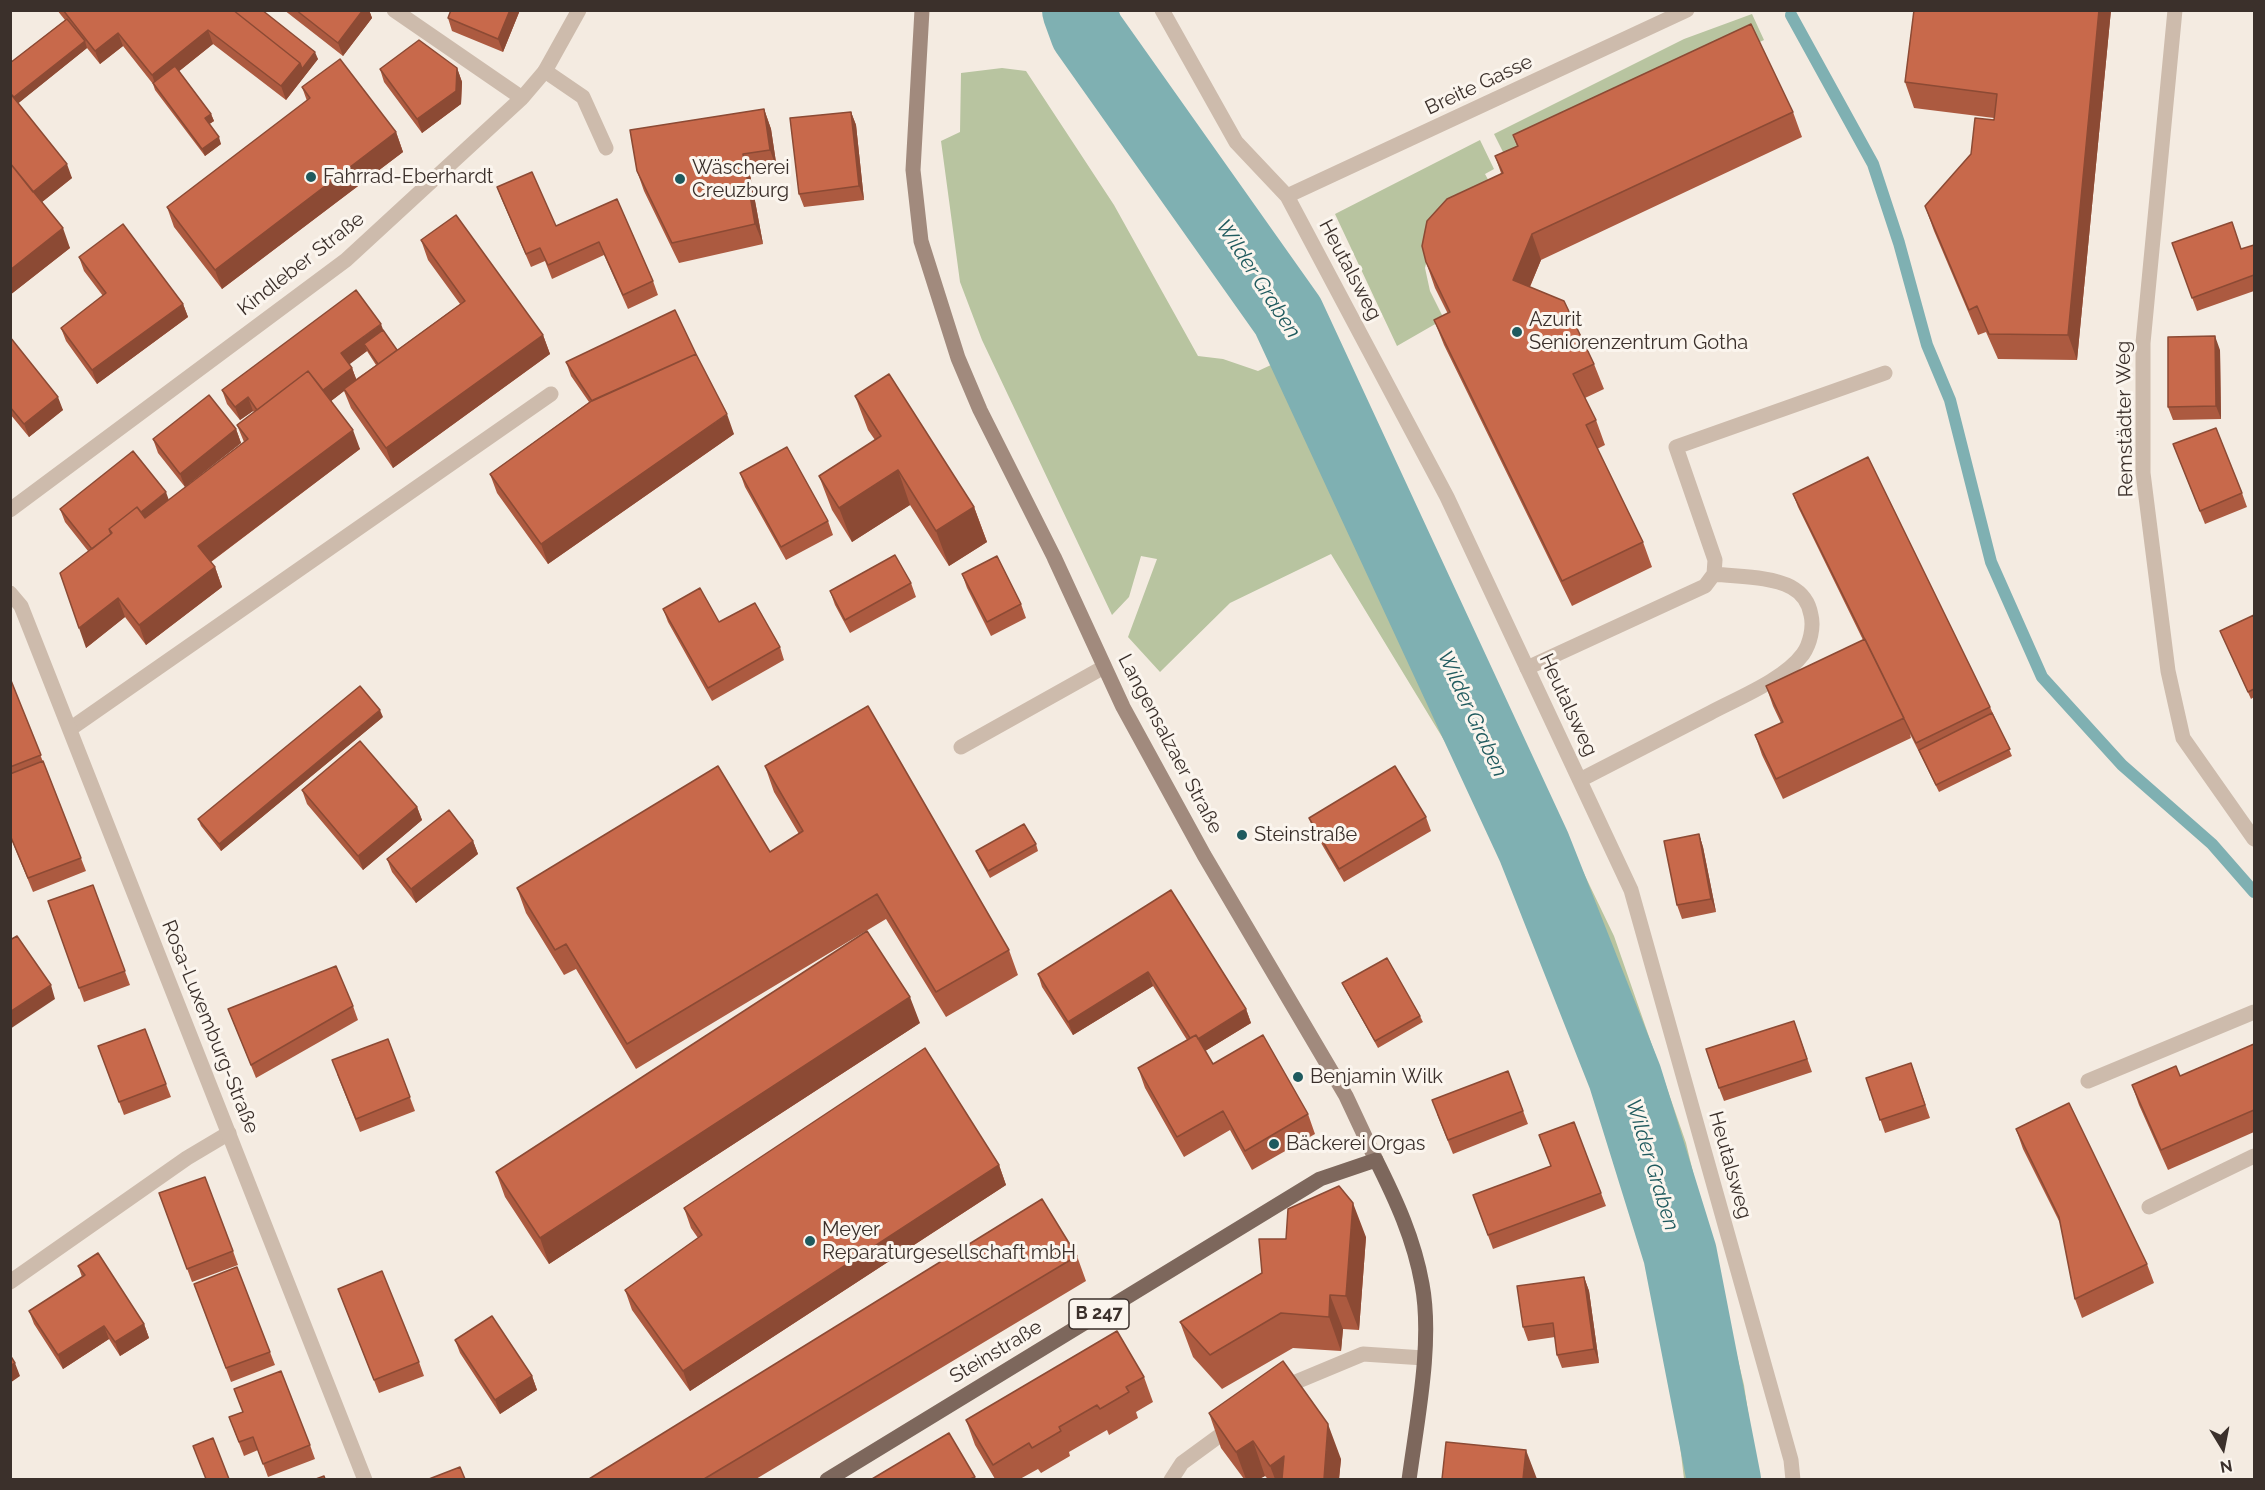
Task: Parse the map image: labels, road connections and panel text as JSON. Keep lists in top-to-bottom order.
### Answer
{
  "streets": {
    "main road": ["Langensalzaer Straße", "B 247", "Steinstraße"],
    "street": [
      "Breite Gasse",
      "Kindleber Straße",
      "Heutalsweg",
      "Remstädter Weg",
      "Rosa-Luxemburg-Straße"
    ]
  },
  "crossings": [
    ["Breite Gasse", "Heutalsweg"],
    ["Langensalzaer Straße", "Steinstraße"]
  ],
  "water": ["Wilder Graben"],
  "places": [
    "Fahrrad-Eberhardt",
    "Wäscherei Creuzburg",
    "Azurit Seniorenzentrum Gotha",
    "Steinstraße",
    "Benjamin Wilk",
    "Bäckerei Orgas",
    "Meyer Reparaturgesellschaft mbH"
  ],
  "north": "bottom"
}
